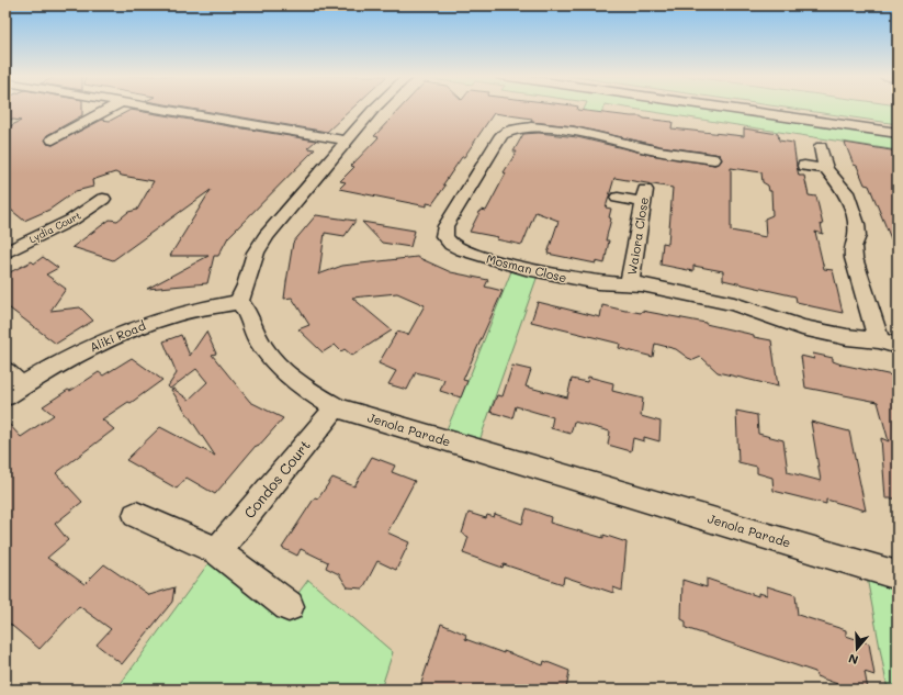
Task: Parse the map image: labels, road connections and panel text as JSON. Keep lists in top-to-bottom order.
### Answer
{
  "streets": {
    "street": [
      "Lydia Court",
      "Waiora Close",
      "Mosman Close",
      "Aliki Road",
      "Jenola Parade",
      "Condos Court"
    ]
  },
  "crossings": [
    ["Waiora Close", "Mosman Close"],
    ["Aliki Road", "Jenola Parade"],
    ["Jenola Parade", "Condos Court"]
  ],
  "north": "bottom"
}
